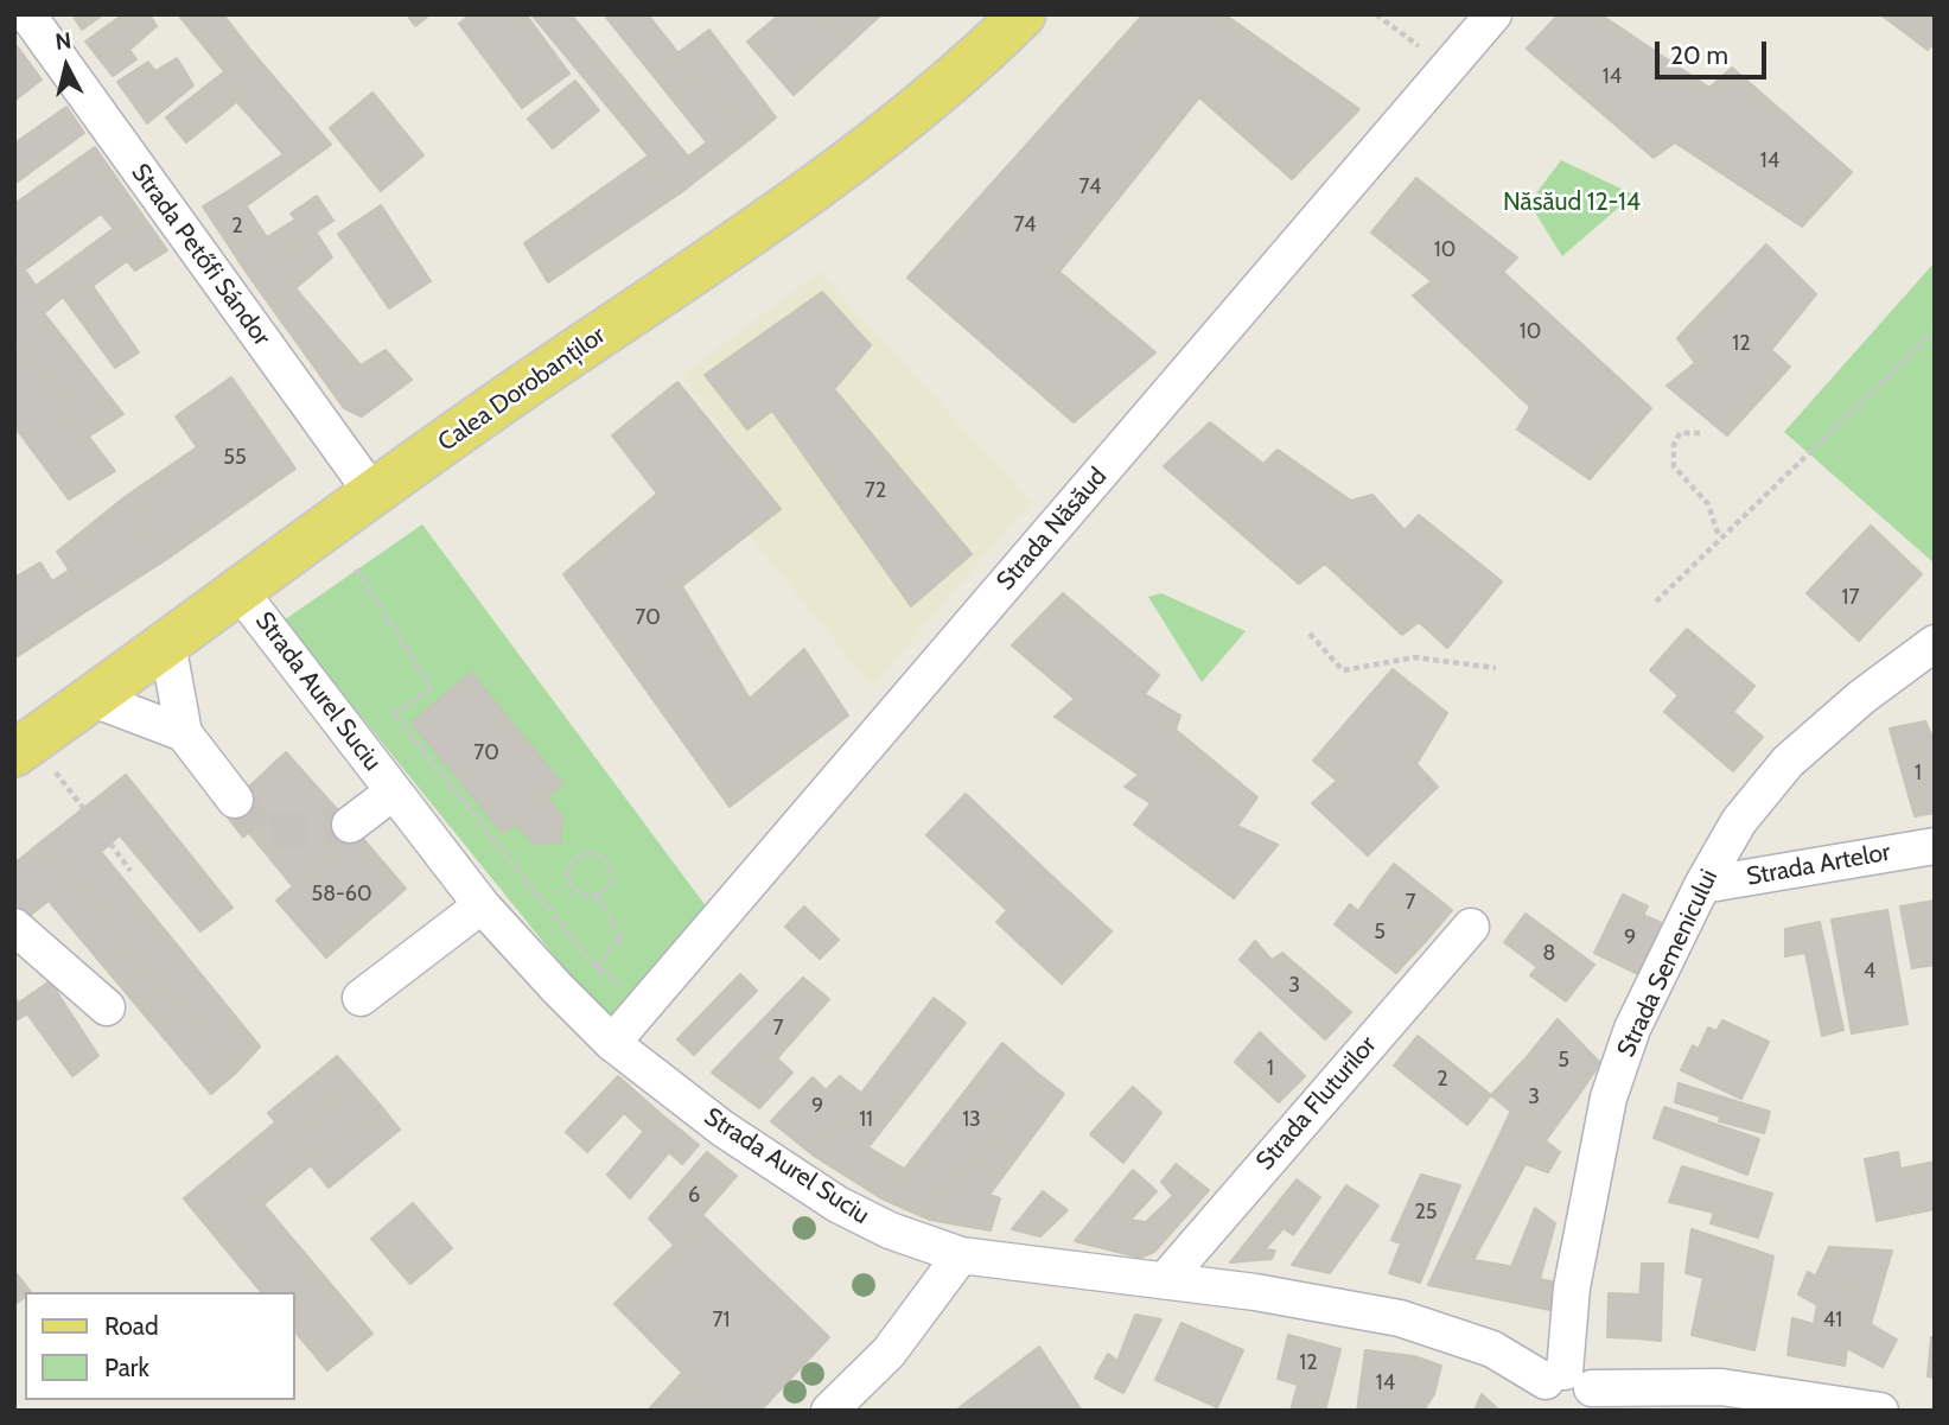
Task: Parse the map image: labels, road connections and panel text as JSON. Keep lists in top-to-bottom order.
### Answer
{
  "streets": {
    "main road": ["Calea Dorobanților"],
    "street": [
      "Strada Petőfi Sándor",
      "Strada Năsăud",
      "Strada Aurel Suciu",
      "Strada Artelor",
      "Strada Semenicului",
      "Strada Fluturilor"
    ]
  },
  "crossings": [
    ["Strada Petőfi Sándor", "Calea Dorobanților"],
    ["Calea Dorobanților", "Strada Aurel Suciu"],
    ["Strada Năsăud", "Strada Aurel Suciu"],
    ["Strada Aurel Suciu", "Strada Semenicului"],
    ["Strada Aurel Suciu", "Strada Fluturilor"],
    ["Strada Artelor", "Strada Semenicului"]
  ],
  "parks": ["Năsăud 12-14"],
  "house_numbers": [
    "14",
    "14",
    "74",
    "74",
    "2",
    "10",
    "10",
    "12",
    "55",
    "72",
    "17",
    "70",
    "70",
    "1",
    "58-60",
    "7",
    "5",
    "9",
    "8",
    "4",
    "3",
    "7",
    "5",
    "1",
    "2",
    "3",
    "9",
    "11",
    "13",
    "6",
    "25",
    "71",
    "41",
    "12",
    "14"
  ],
  "legend": ["Road", "Park"],
  "scale_bar": "20 m",
  "north": "top"
}
